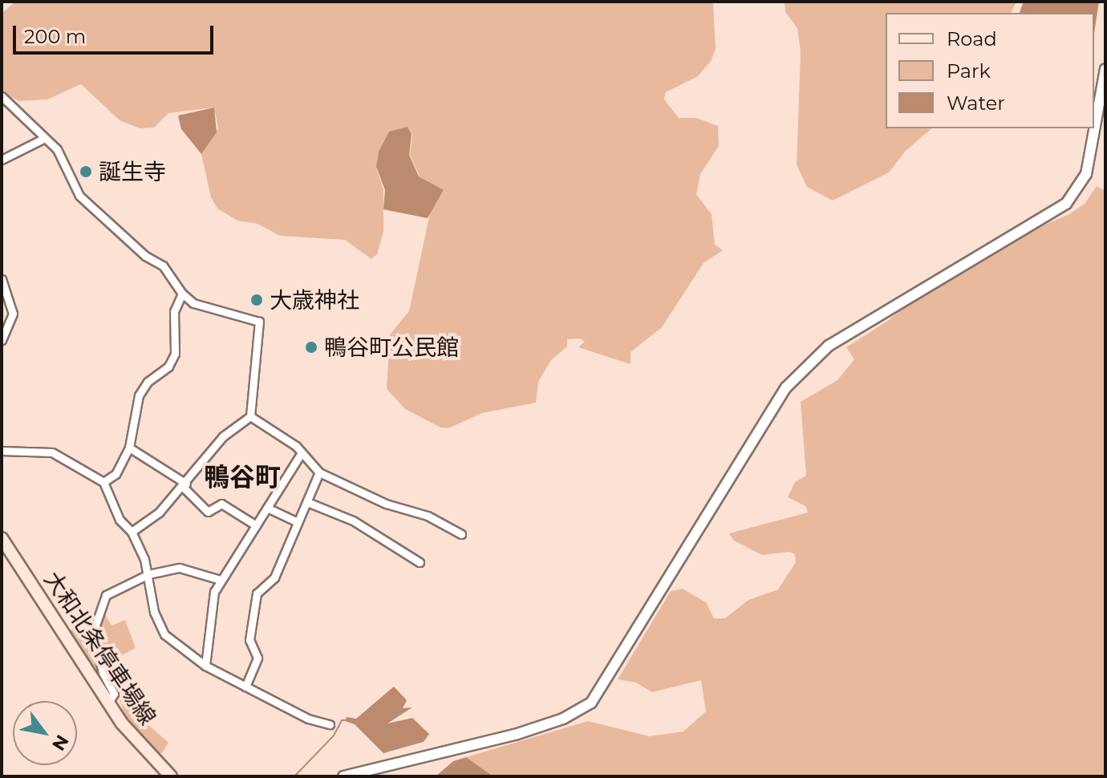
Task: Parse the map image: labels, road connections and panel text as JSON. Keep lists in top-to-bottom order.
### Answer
{
  "streets": {
    "main road": ["大和北条停車場線"]
  },
  "districts": ["鴨谷町"],
  "places": ["誕生寺", "大歳神社", "鴨谷町公民館"],
  "legend": ["Road", "Park", "Water"],
  "scale_bar": "200 m",
  "north": "bottom right"
}
